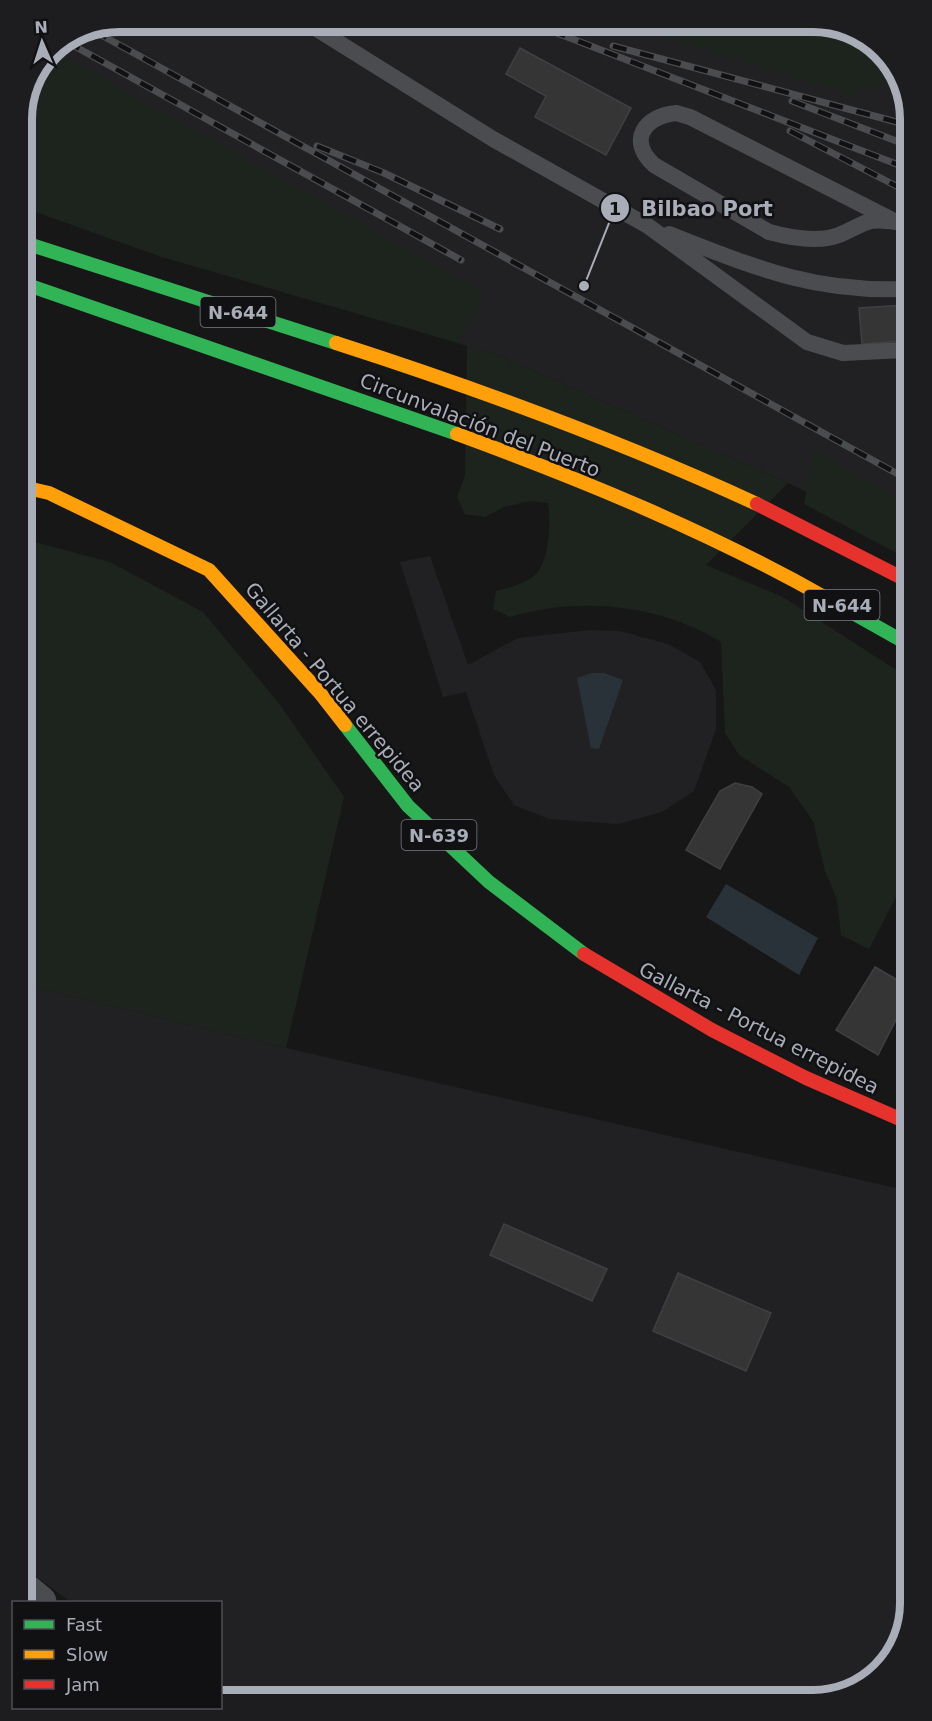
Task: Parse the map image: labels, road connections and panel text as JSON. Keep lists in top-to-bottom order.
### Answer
{
  "streets": {
    "highway": [
      "N-644",
      "Circunvalación del Puerto",
      "Gallarta - Portua errepidea",
      "N-639"
    ]
  },
  "places": ["Bilbao Port"],
  "legend": ["Fast", "Slow", "Jam"],
  "north": "top"
}
